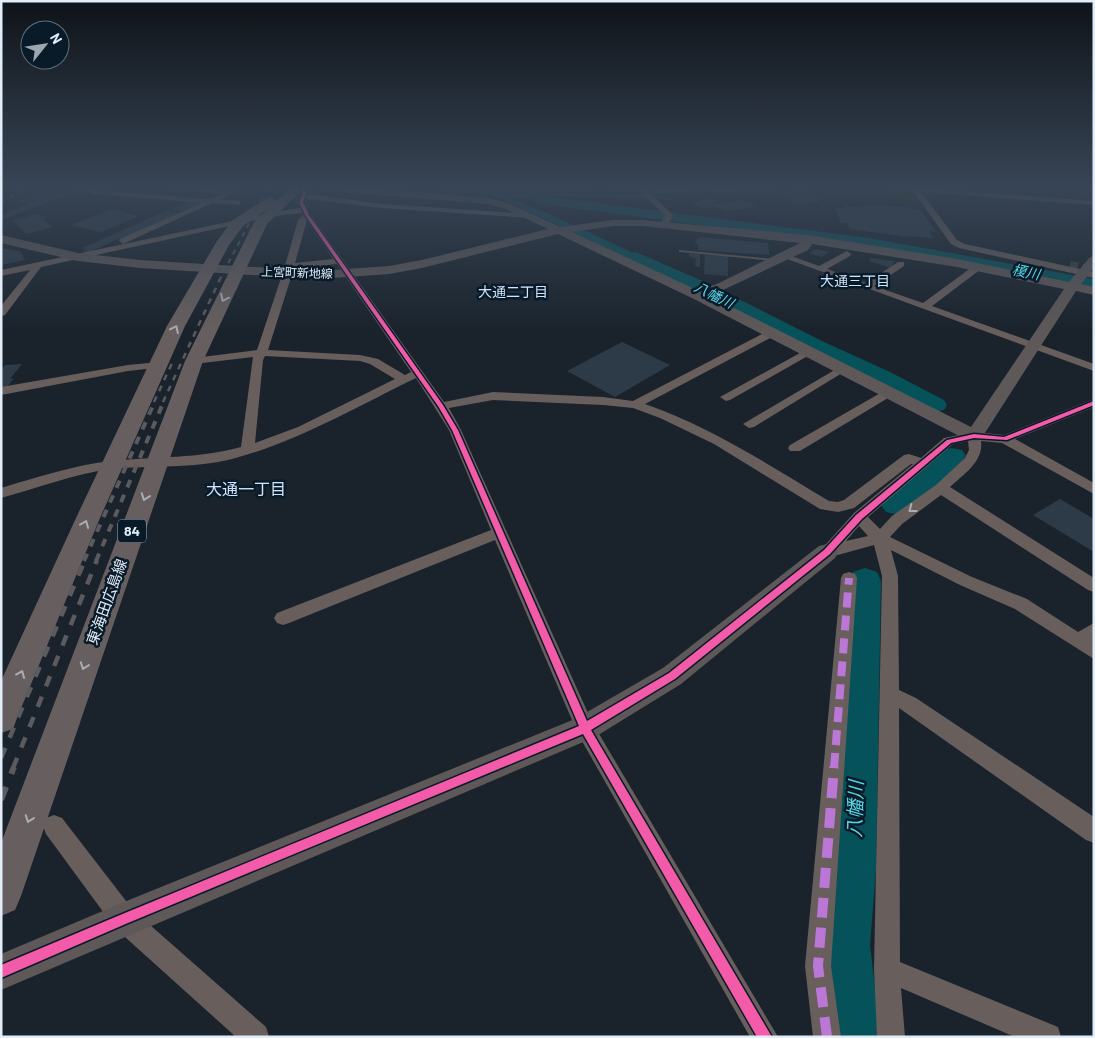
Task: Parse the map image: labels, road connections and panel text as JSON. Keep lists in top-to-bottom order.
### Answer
{
  "streets": {
    "main road": ["84", "東海田広島線"],
    "street": ["上宮町新地線"]
  },
  "crossings": [
    ["上宮町新地線", "東海田広島線"]
  ],
  "districts": ["大通三丁目", "大通二丁目", "大通一丁目"],
  "water": ["榎川", "八幡川"],
  "north": "top right"
}
